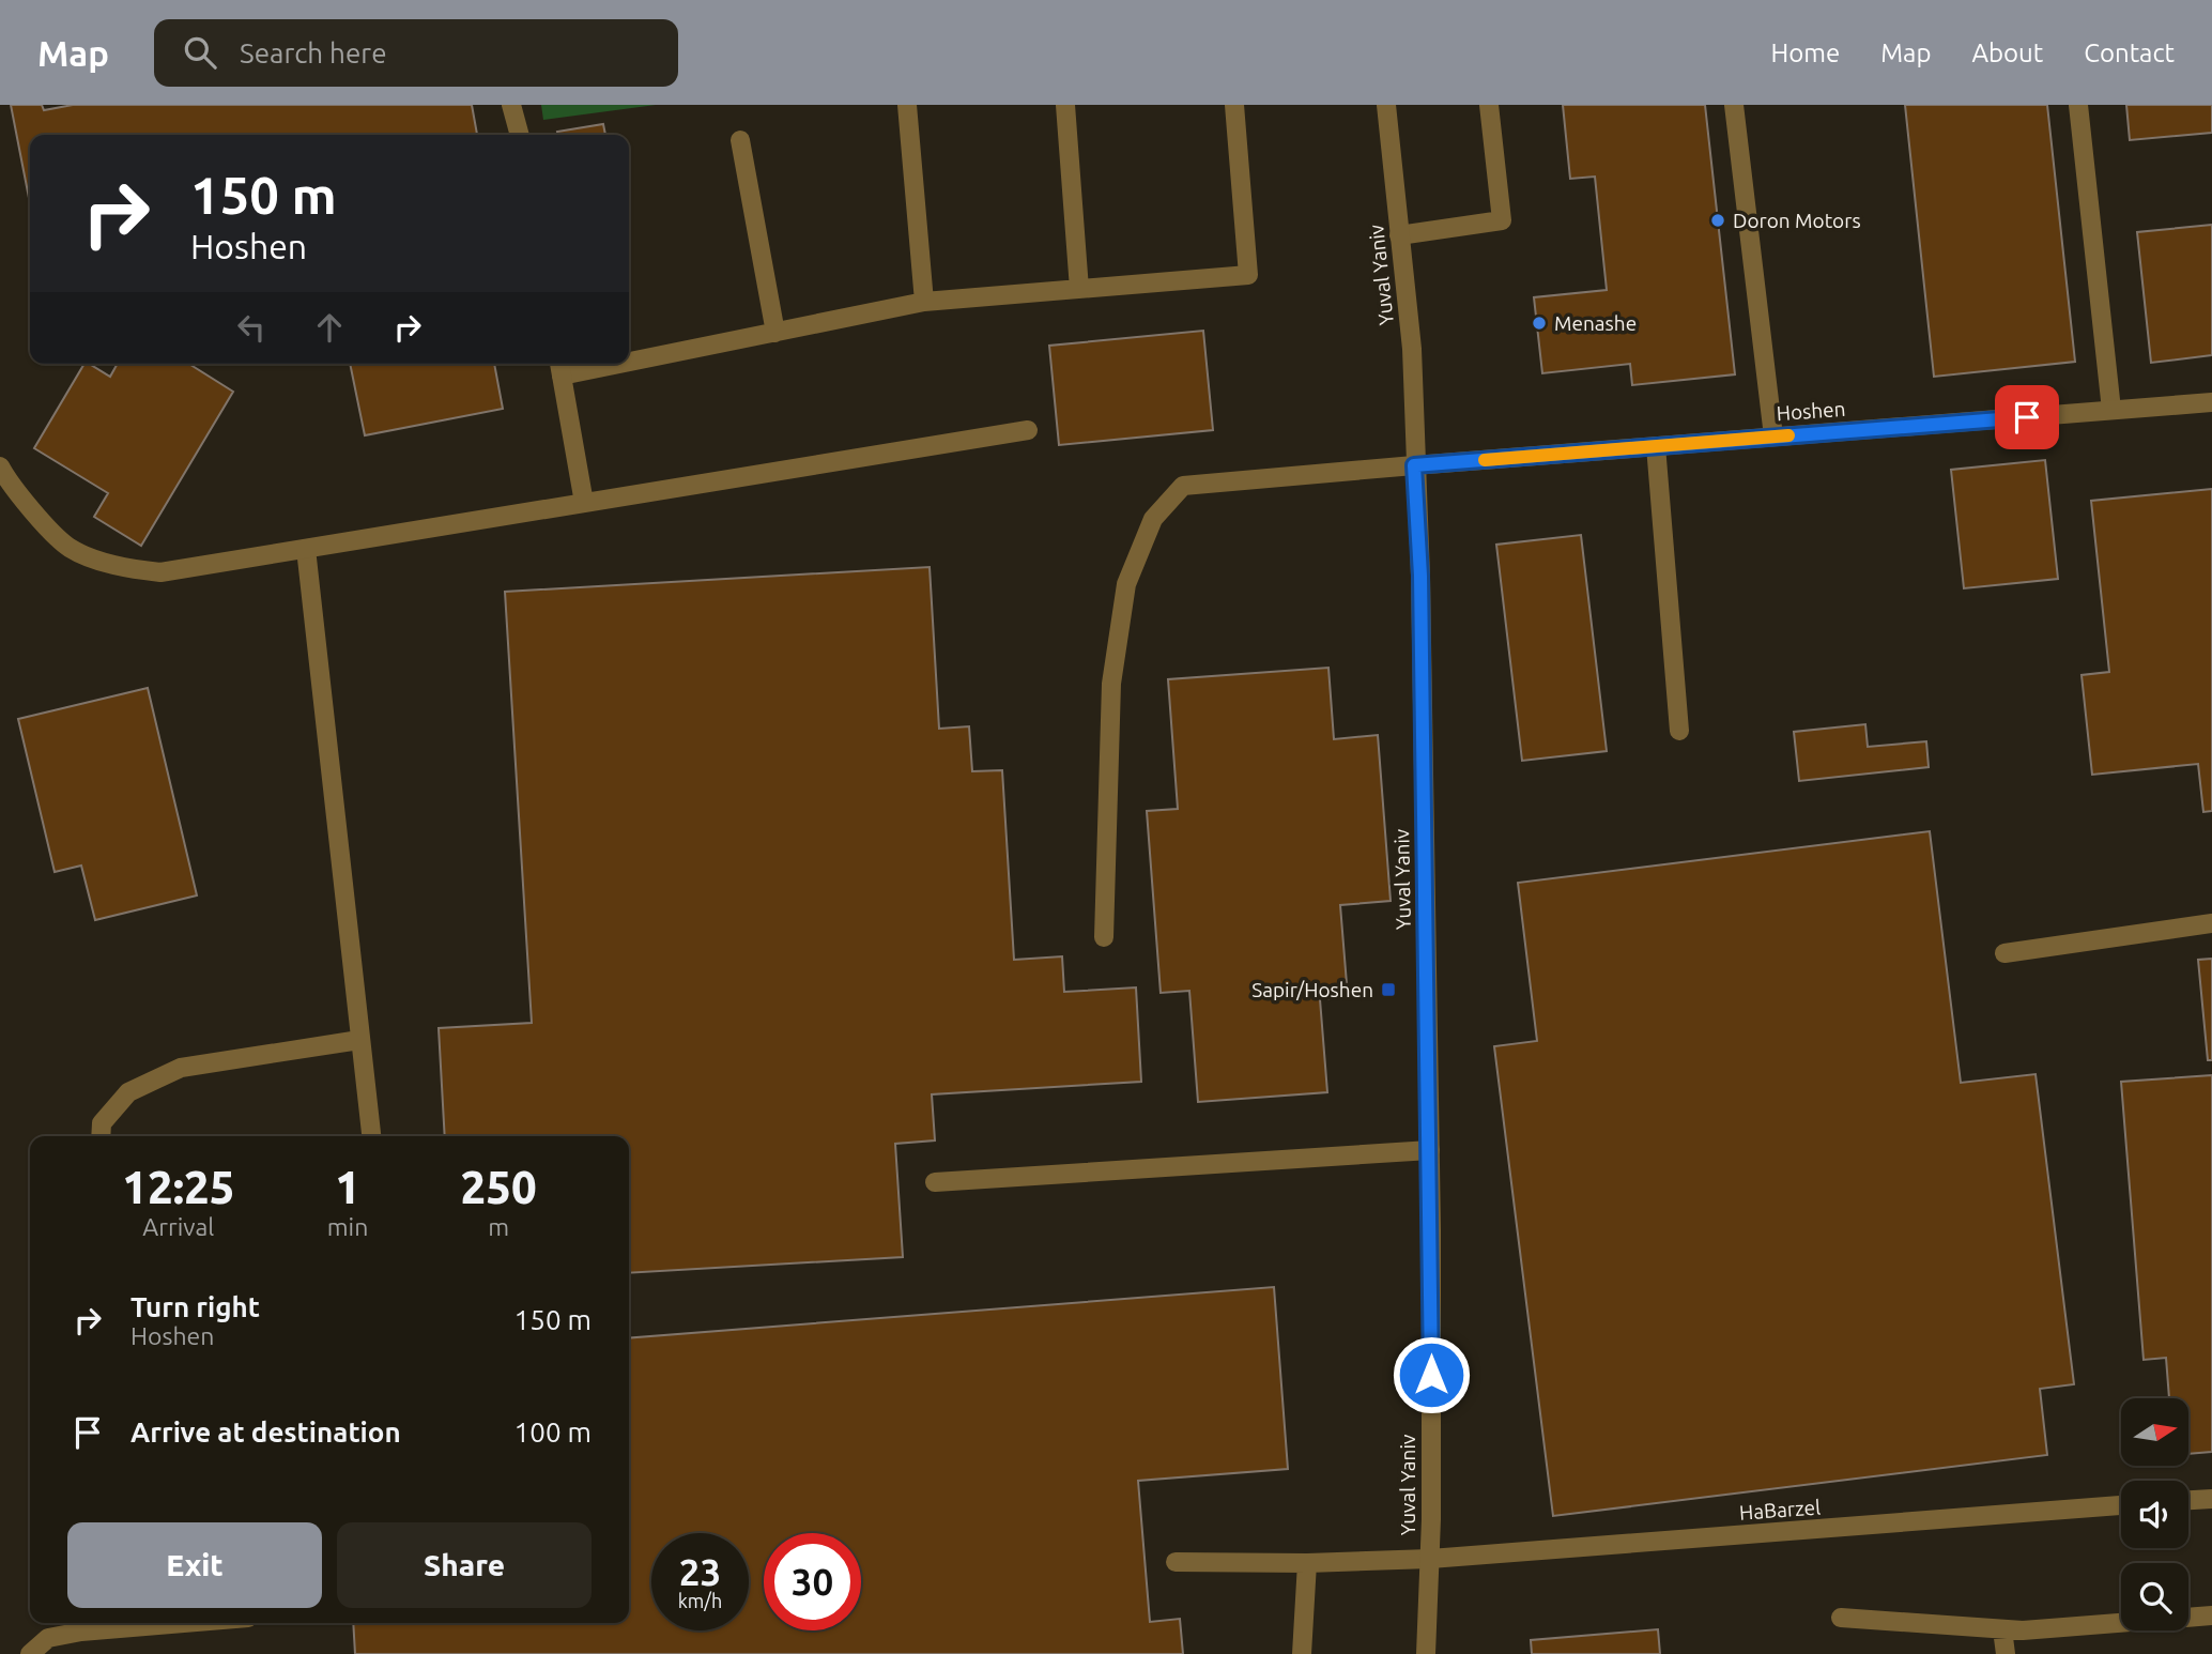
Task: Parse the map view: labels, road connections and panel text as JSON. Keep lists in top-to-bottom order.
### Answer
{
  "streets": {
    "street": ["Yuval Yaniv", "Hoshen", "HaBarzel"]
  },
  "crossings": [
    ["Yuval Yaniv", "Hoshen"],
    ["Yuval Yaniv", "HaBarzel"]
  ],
  "places": {
    "other": ["Doron Motors", "Menashe"],
    "transit": ["Sapir/Hoshen"]
  },
  "north": "right",
  "page": {
    "header": "Map",
    "search": "Search here",
    "nav": [
      "Home",
      "Map",
      "About",
      "Contact"
    ],
    "turn": ["150 m", "Hoshen"],
    "eta": [
      "12:25",
      "Arrival",
      "1",
      "min",
      "250",
      "m"
    ],
    "list": [
      {
        "name": "Turn right",
        "note": "Hoshen",
        "value": "150 m"
      },
      {
        "name": "Arrive at destination",
        "value": "100 m"
      }
    ],
    "buttons": ["Exit", "Share"],
    "speed": "23 km/h",
    "limit": "30"
  }
}
